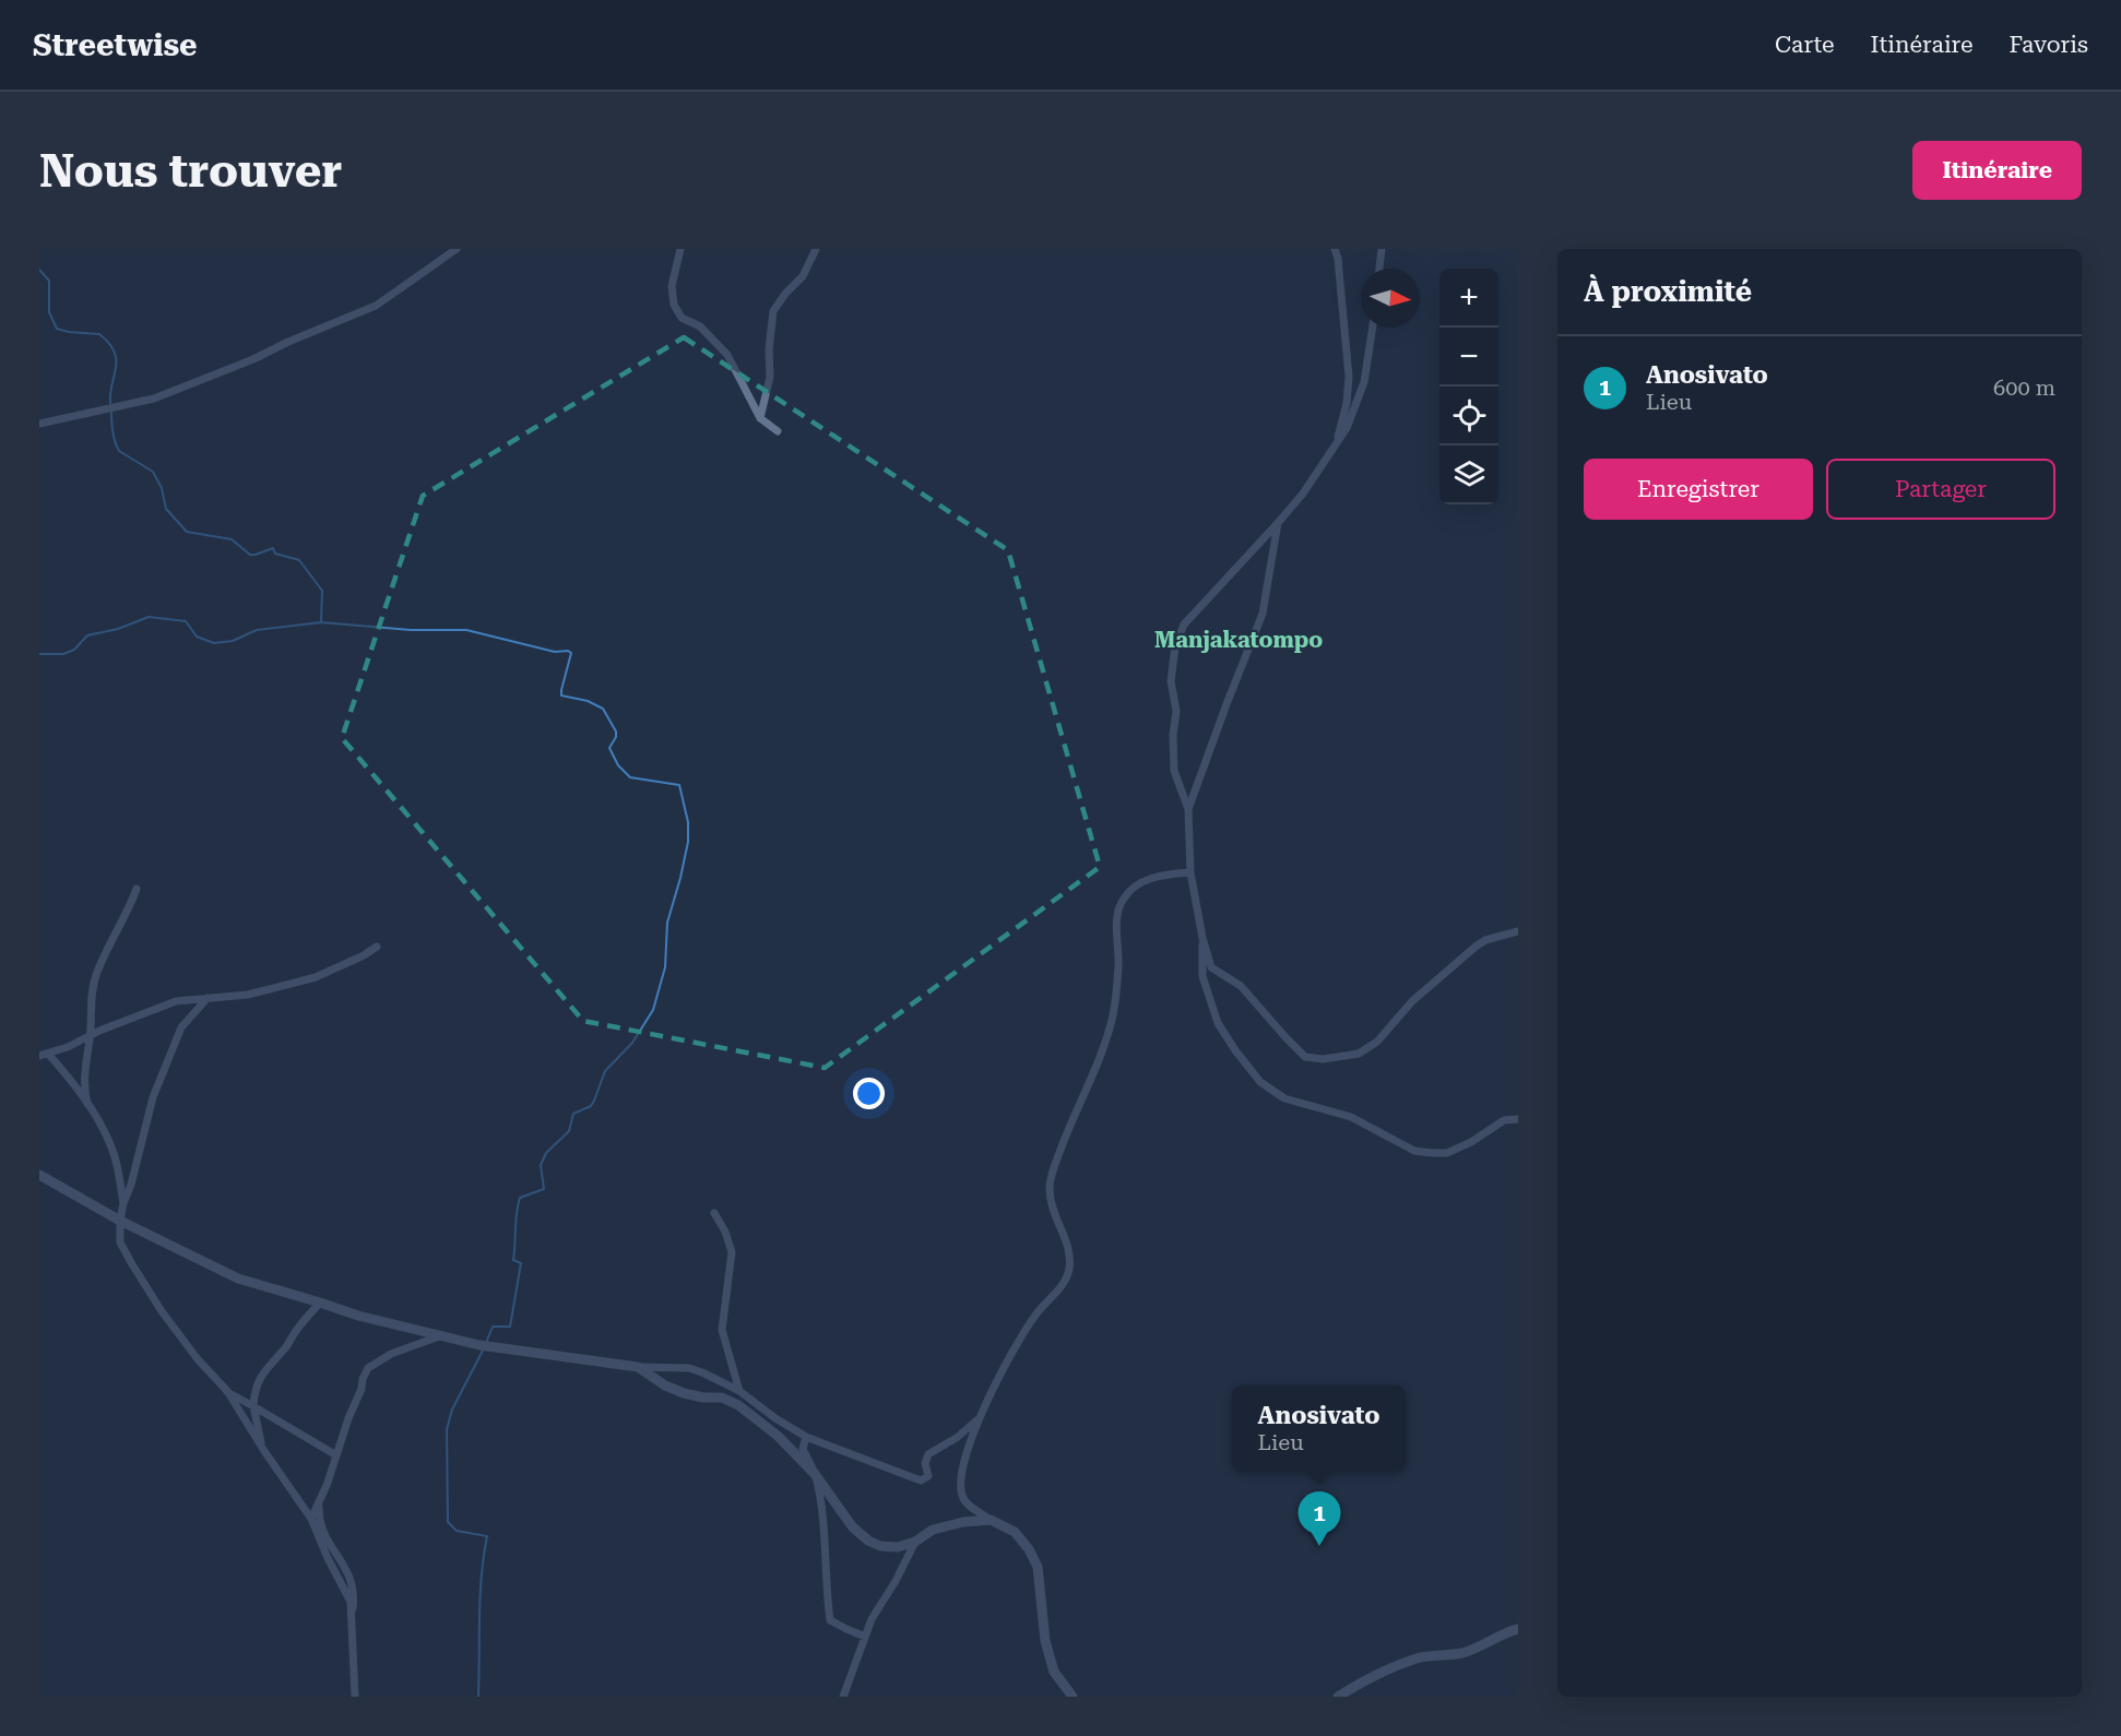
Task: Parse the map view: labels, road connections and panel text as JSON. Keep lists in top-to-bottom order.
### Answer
{
  "districts": ["Manjakatompo"],
  "north": "right",
  "page": {
    "header": "Streetwise",
    "nav": ["Carte", "Itinéraire", "Favoris"],
    "buttons": [
      "Itinéraire",
      ["Enregistrer", "Partager"]
    ],
    "title": "Nous trouver",
    "heading": "À proximité",
    "map_buttons": ["+", "−"],
    "list": [
      {
        "mark": "1",
        "name": "Anosivato",
        "note": "Lieu",
        "value": "600 m"
      }
    ],
    "popup": ["Anosivato", "Lieu"],
    "pins": "1"
  }
}
